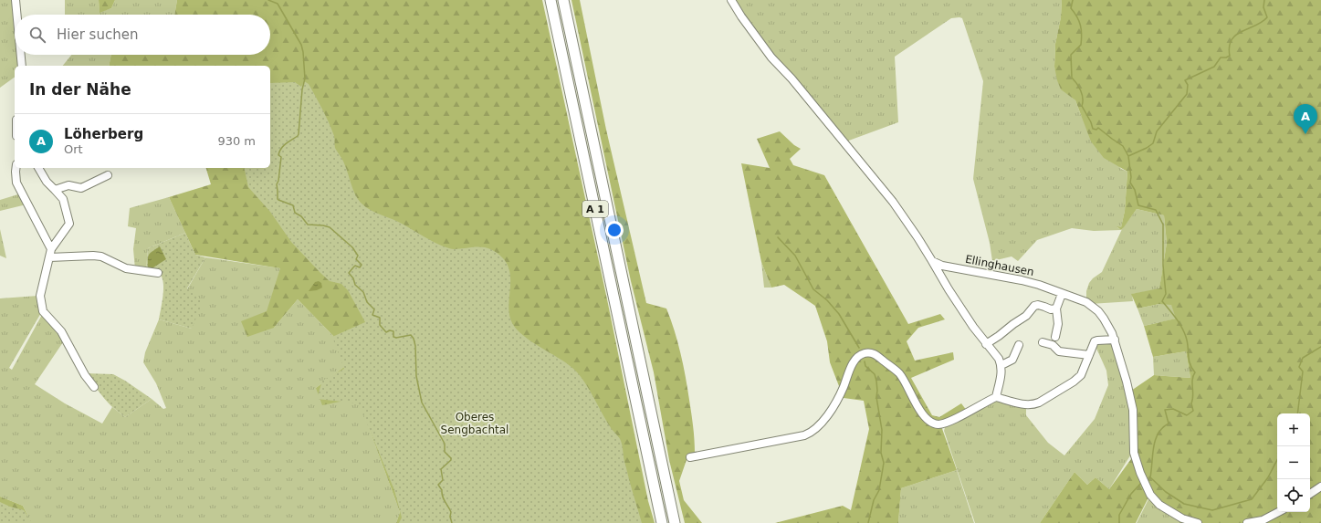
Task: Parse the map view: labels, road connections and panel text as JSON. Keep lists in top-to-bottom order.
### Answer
{
  "streets": {
    "highway": ["A 1"],
    "street": ["Ellinghausen"]
  },
  "parks": ["Oberes Sengbachtal"],
  "page": {
    "search": "Hier suchen",
    "heading": "In der Nähe",
    "pins": "A",
    "list": [
      {
        "mark": "A",
        "name": "Löherberg",
        "note": "Ort",
        "value": "930 m"
      }
    ],
    "map_buttons": ["+", "−"]
  }
}
